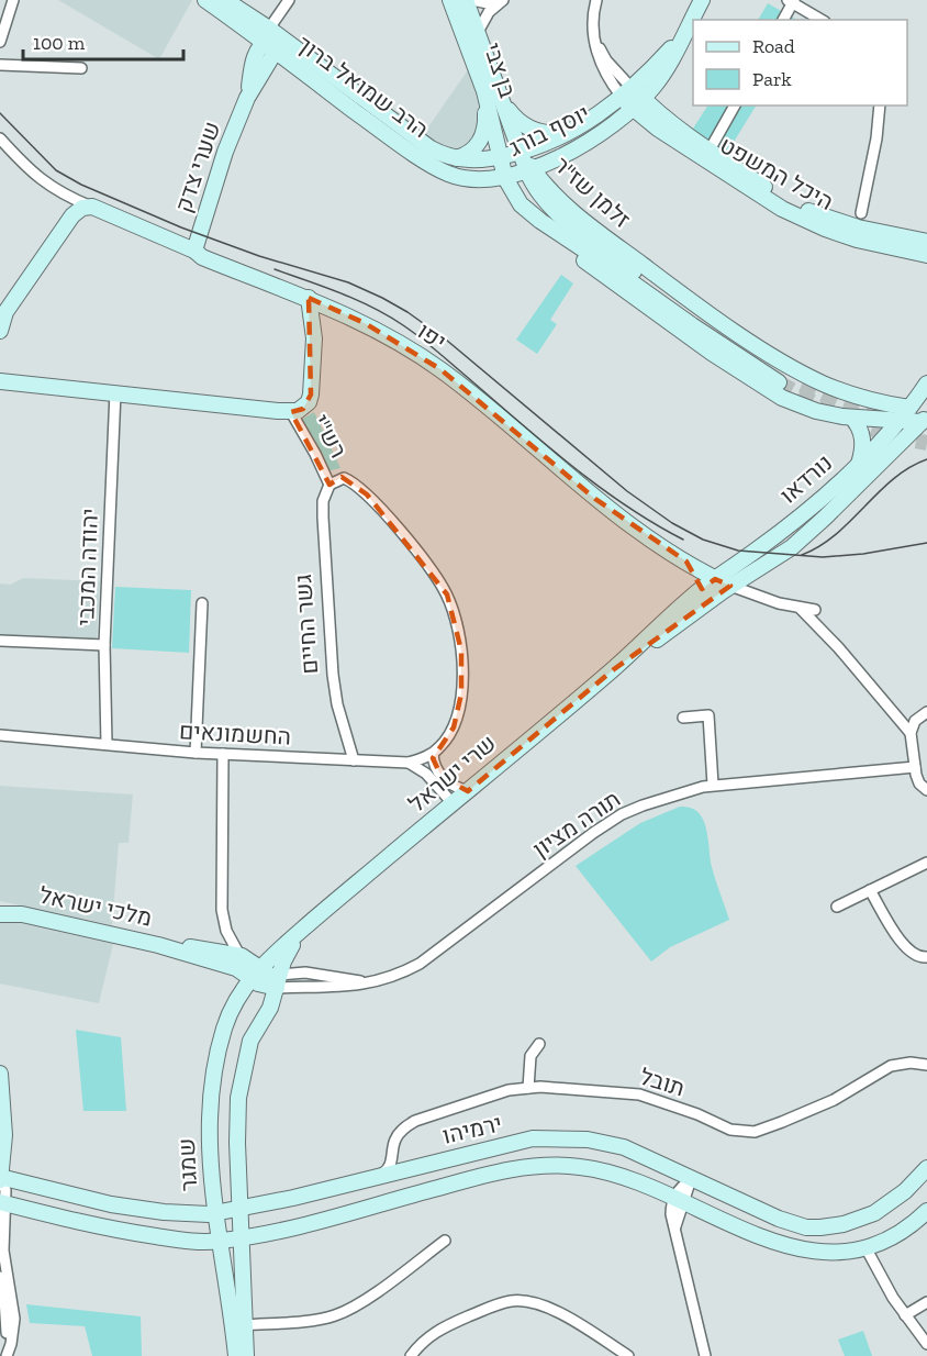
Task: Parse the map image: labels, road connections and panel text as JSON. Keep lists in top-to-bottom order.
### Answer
{
  "streets": {
    "street": [
      "בן צבי",
      "הרב שמואל ברוך",
      "יוסף בורג",
      "שערי צדק",
      "היכל המשפט",
      "זלמן שז\"ר",
      "יפו",
      "רש\"י",
      "נורדאו",
      "יהודה המכבי",
      "גשר החיים",
      "החשמונאים",
      "שרי ישראל",
      "תורה מציון",
      "מלכי ישראל",
      "תובל",
      "ירמיהו",
      "שמגר"
    ]
  },
  "crossings": [
    ["בן צבי", "הרב שמואל ברוך"],
    ["בן צבי", "יוסף בורג"],
    ["בן צבי", "זלמן שז\"ר"],
    ["הרב שמואל ברוך", "יוסף בורג"],
    ["הרב שמואל ברוך", "שערי צדק"],
    ["הרב שמואל ברוך", "זלמן שז\"ר"],
    ["יוסף בורג", "היכל המשפט"],
    ["יוסף בורג", "זלמן שז\"ר"],
    ["שערי צדק", "יפו"],
    ["זלמן שז\"ר", "נורדאו"],
    ["יפו", "נורדאו"],
    ["יפו", "שרי ישראל"],
    ["רש\"י", "יהודה המכבי"],
    ["רש\"י", "גשר החיים"],
    ["נורדאו", "שרי ישראל"],
    ["יהודה המכבי", "החשמונאים"],
    ["גשר החיים", "החשמונאים"],
    ["שרי ישראל", "תורה מציון"],
    ["שרי ישראל", "מלכי ישראל"],
    ["שרי ישראל", "שמגר"],
    ["תורה מציון", "מלכי ישראל"],
    ["מלכי ישראל", "שמגר"],
    ["תובל", "ירמיהו"],
    ["ירמיהו", "שמגר"]
  ],
  "legend": ["Road", "Park"],
  "scale_bar": "100 m"
}
